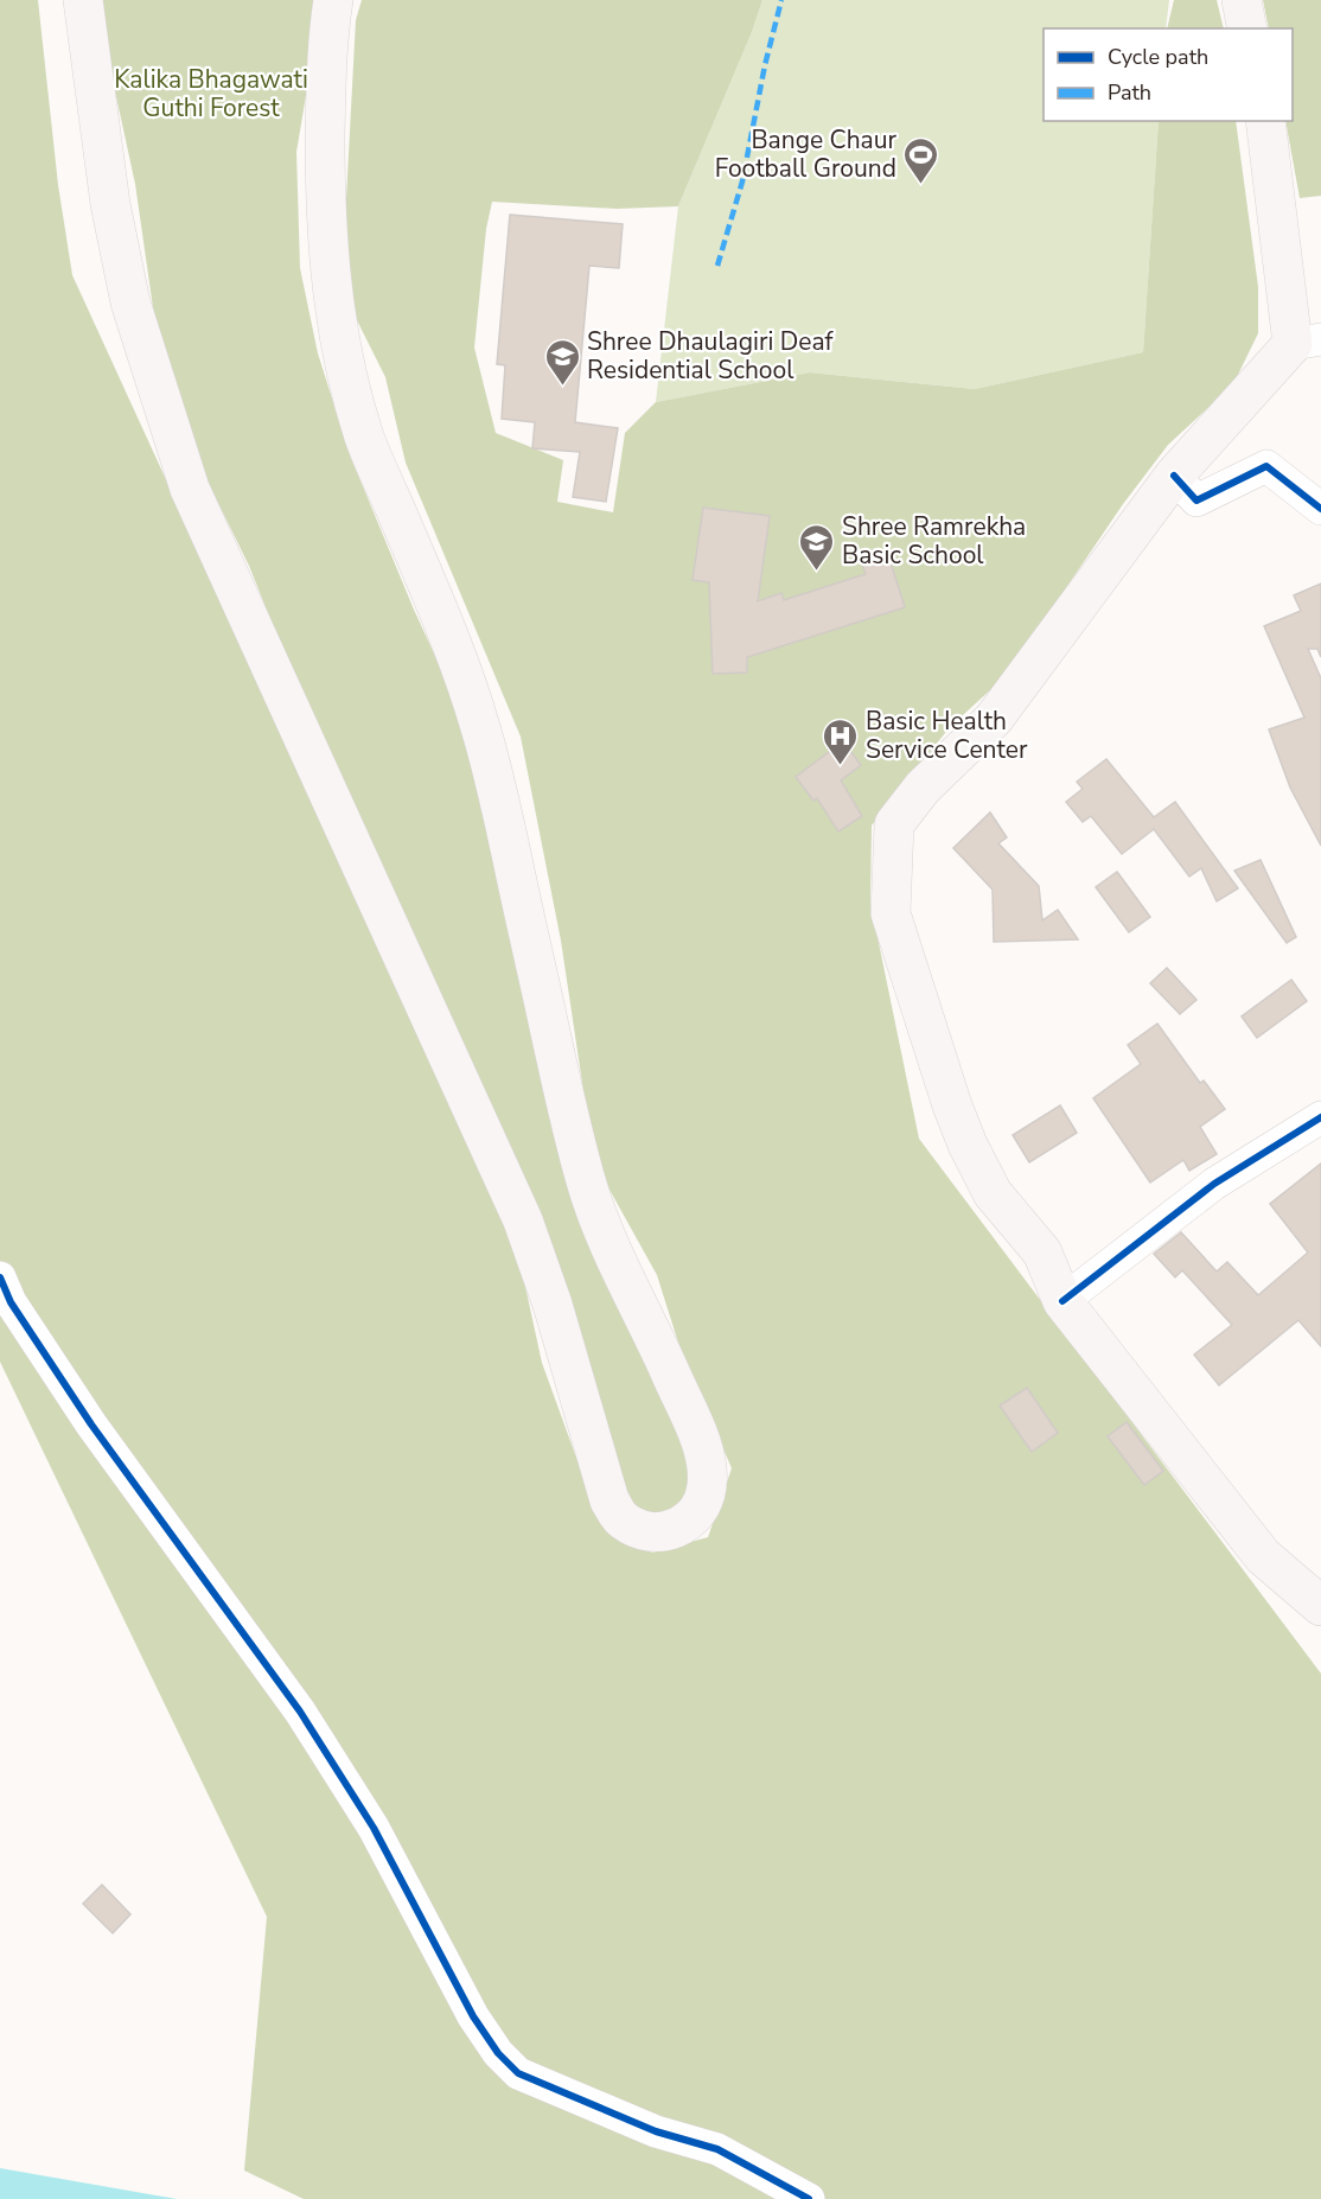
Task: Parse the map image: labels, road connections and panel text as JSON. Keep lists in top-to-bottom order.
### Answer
{
  "parks": ["Kalika Bhagawati Guthi Forest"],
  "places": {
    "sports": ["Bange Chaur Football Ground"],
    "school or university": ["Shree Dhaulagiri Deaf Residential School", "Shree Ramrekha Basic School"],
    "hospital": ["Basic Health Service Center"]
  },
  "legend": ["Cycle path", "Path"]
}
